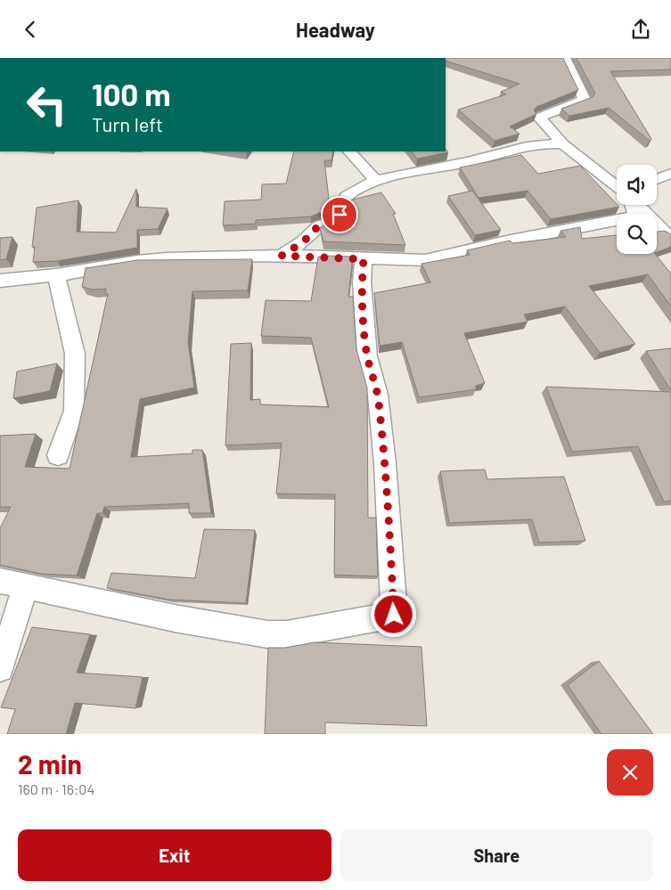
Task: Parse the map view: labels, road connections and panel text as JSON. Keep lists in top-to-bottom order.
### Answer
{
  "page": {
    "header": "Headway",
    "turn": ["100 m", "Turn left"],
    "heading": ["2 min", "160 m · 16:04"],
    "buttons": ["Exit", "Share"]
  }
}
